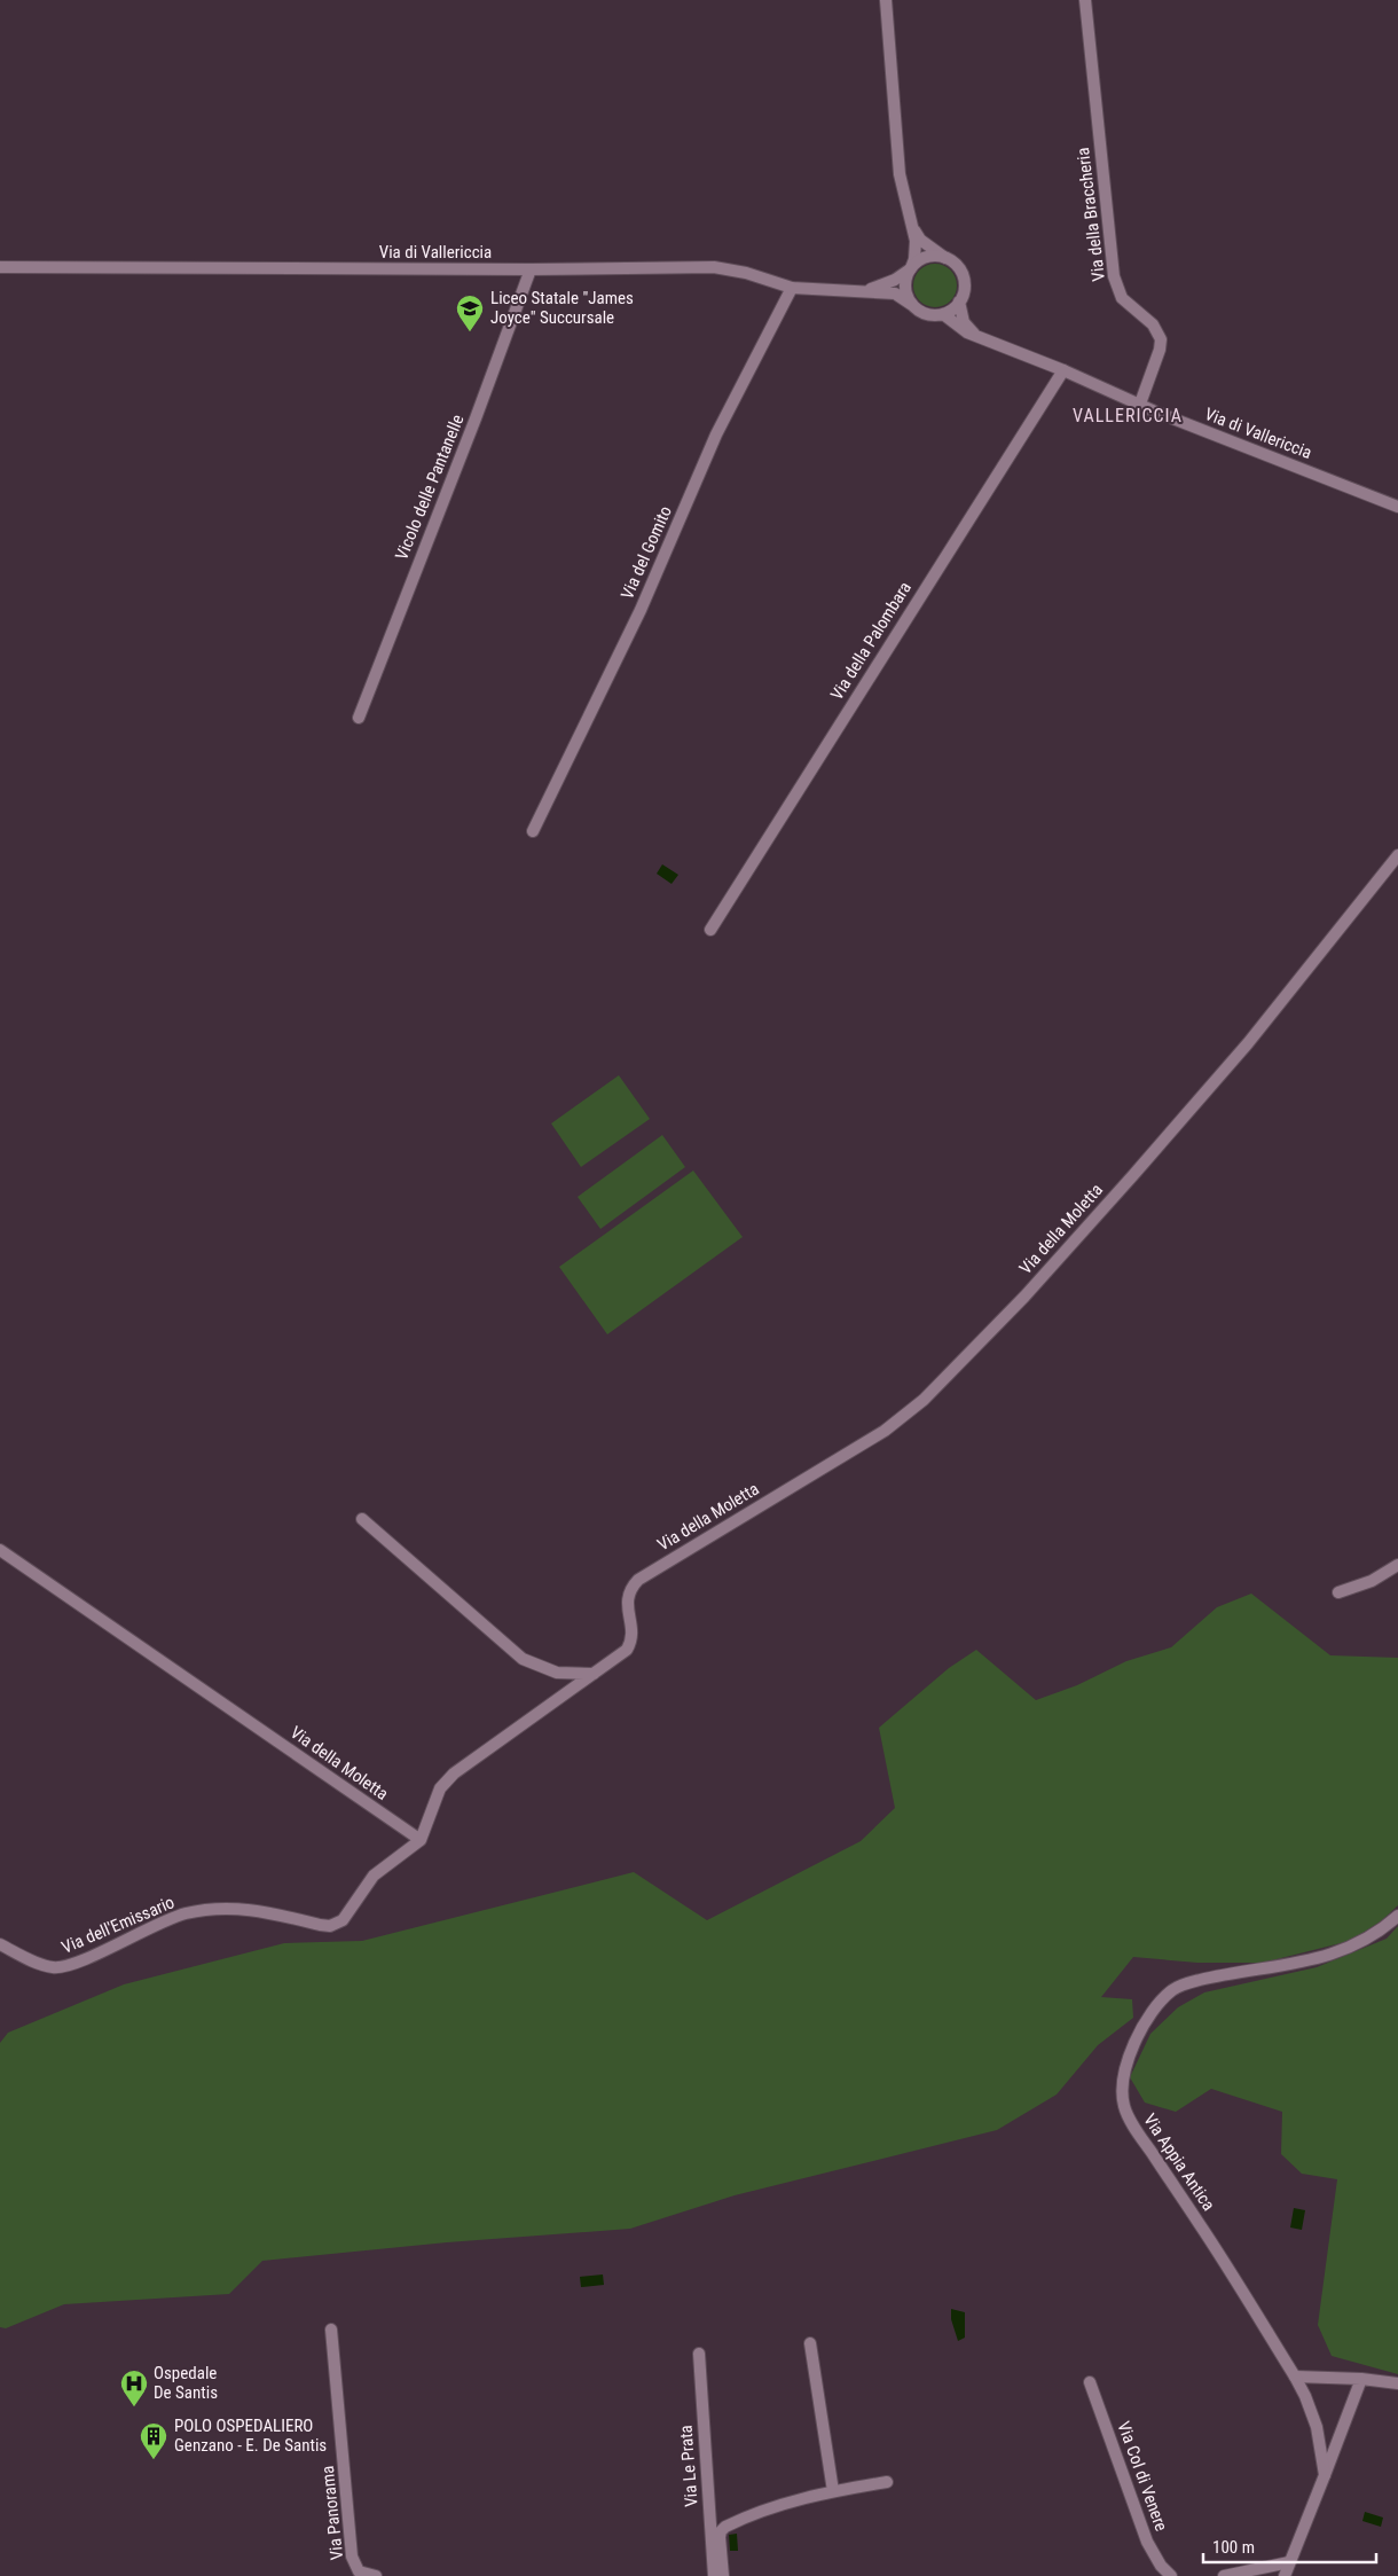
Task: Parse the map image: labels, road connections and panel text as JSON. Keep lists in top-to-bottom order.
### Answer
{
  "streets": {
    "street": [
      "Via della Braccheria",
      "Via di Vallericcia",
      "Vicolo delle Pantanelle",
      "Via del Gomito",
      "Via della Palombara",
      "Via della Moletta",
      "Via dell'Emissario",
      "Via Appia Antica",
      "Via Le Prata",
      "Via Col di Venere",
      "Via Panorama"
    ]
  },
  "crossings": [
    ["Via della Braccheria", "Via di Vallericcia"],
    ["Via di Vallericcia", "Vicolo delle Pantanelle"],
    ["Via di Vallericcia", "Via del Gomito"],
    ["Via di Vallericcia", "Via della Palombara"],
    ["Via della Moletta", "Via dell'Emissario"]
  ],
  "districts": ["VALLERICCIA"],
  "places": {
    "school or university": ["Liceo Statale \"James Joyce\" Succursale"],
    "hospital": ["Ospedale De Santis"],
    "building": ["POLO OSPEDALIERO Genzano - E. De Santis"]
  },
  "scale_bar": "100 m"
}
